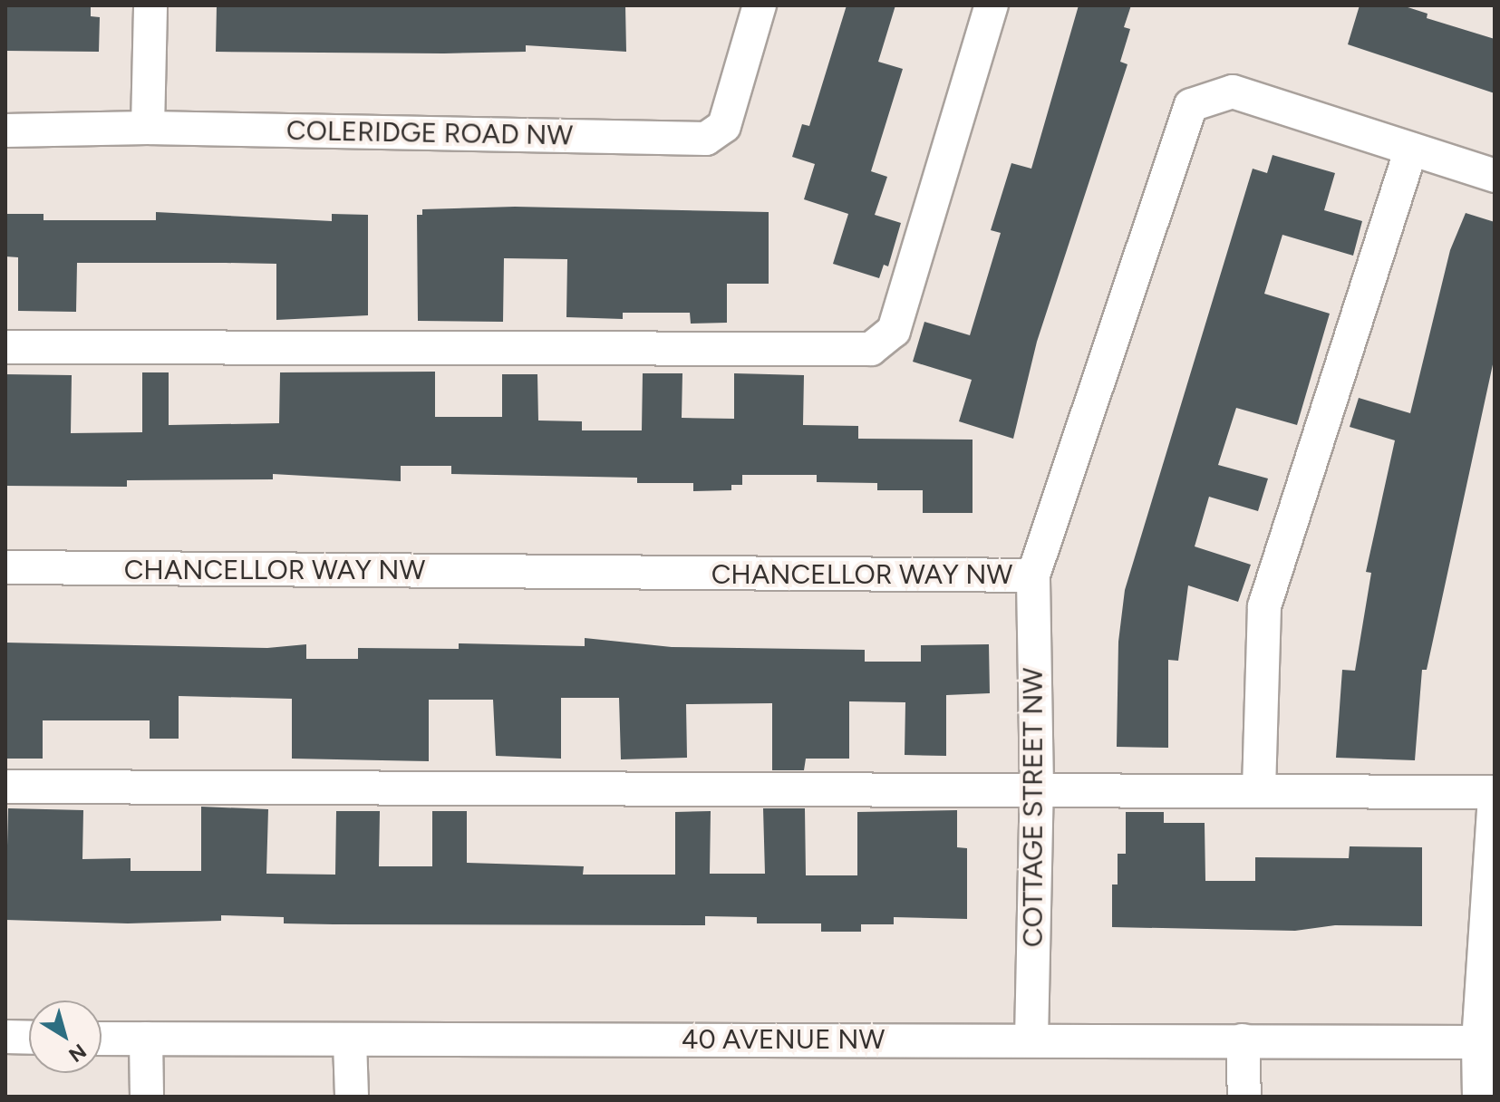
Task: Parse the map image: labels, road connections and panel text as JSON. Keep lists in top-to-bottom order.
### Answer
{
  "streets": {
    "street": [
      "COLERIDGE ROAD NW",
      "CHANCELLOR WAY NW",
      "COTTAGE STREET NW",
      "40 AVENUE NW"
    ]
  },
  "crossings": [
    ["CHANCELLOR WAY NW", "COTTAGE STREET NW"],
    ["COTTAGE STREET NW", "40 AVENUE NW"]
  ],
  "north": "bottom right"
}
